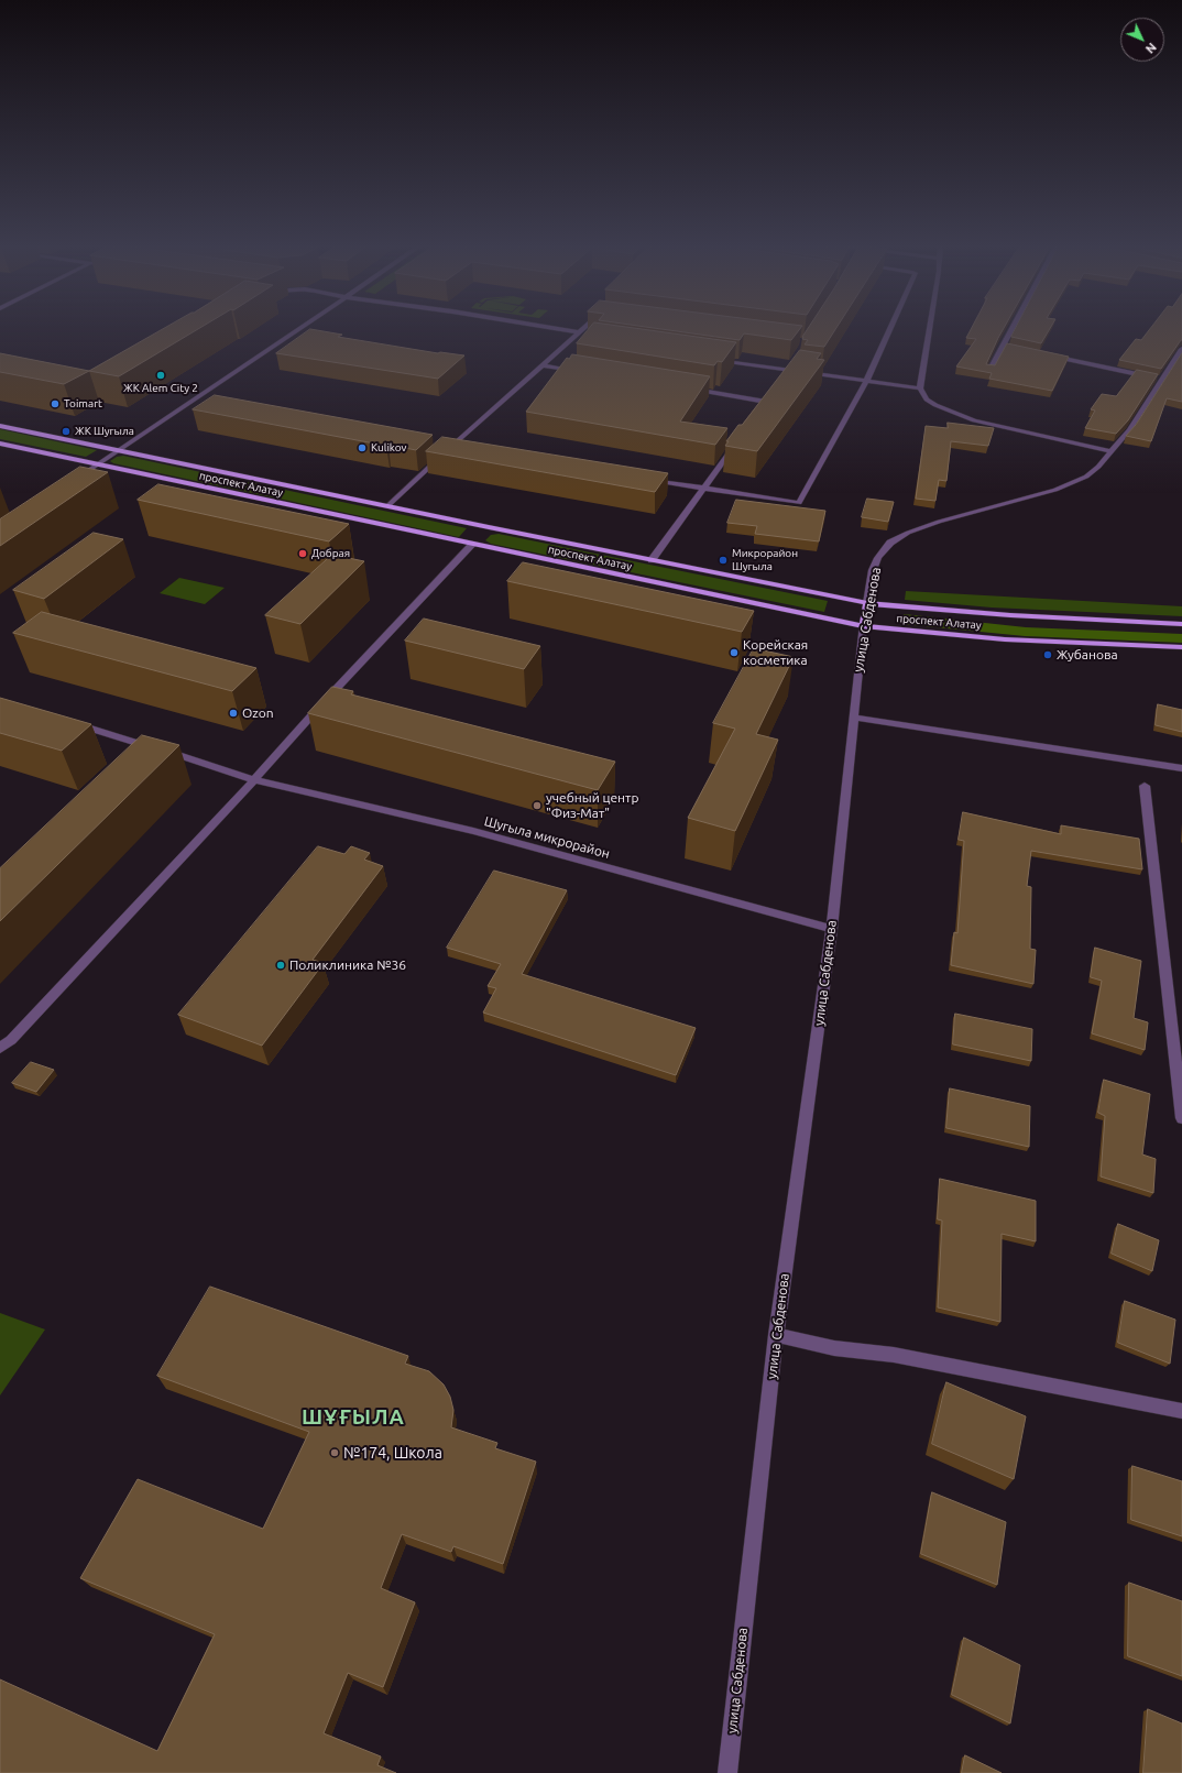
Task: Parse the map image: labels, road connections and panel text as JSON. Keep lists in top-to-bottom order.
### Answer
{
  "streets": {
    "main road": ["проспект Алатау", "улица Сабденова"],
    "street": ["Шугыла микрорайон"]
  },
  "crossings": [
    ["проспект Алатау", "улица Сабденова"],
    ["улица Сабденова", "Шугыла микрорайон"]
  ],
  "districts": ["ШҰҒЫЛА"],
  "places": [
    "ЖК Alem City 2",
    "Toimart",
    "ЖК Шугыла",
    "Kulikov",
    "Добрая",
    "Микрорайон Шугыла",
    "Корейская косметика",
    "Жубанова",
    "Ozon",
    "учебный центр \"Физ-Мат\"",
    "Поликлиника №36",
    "№174, Школа"
  ],
  "north": "bottom right"
}
